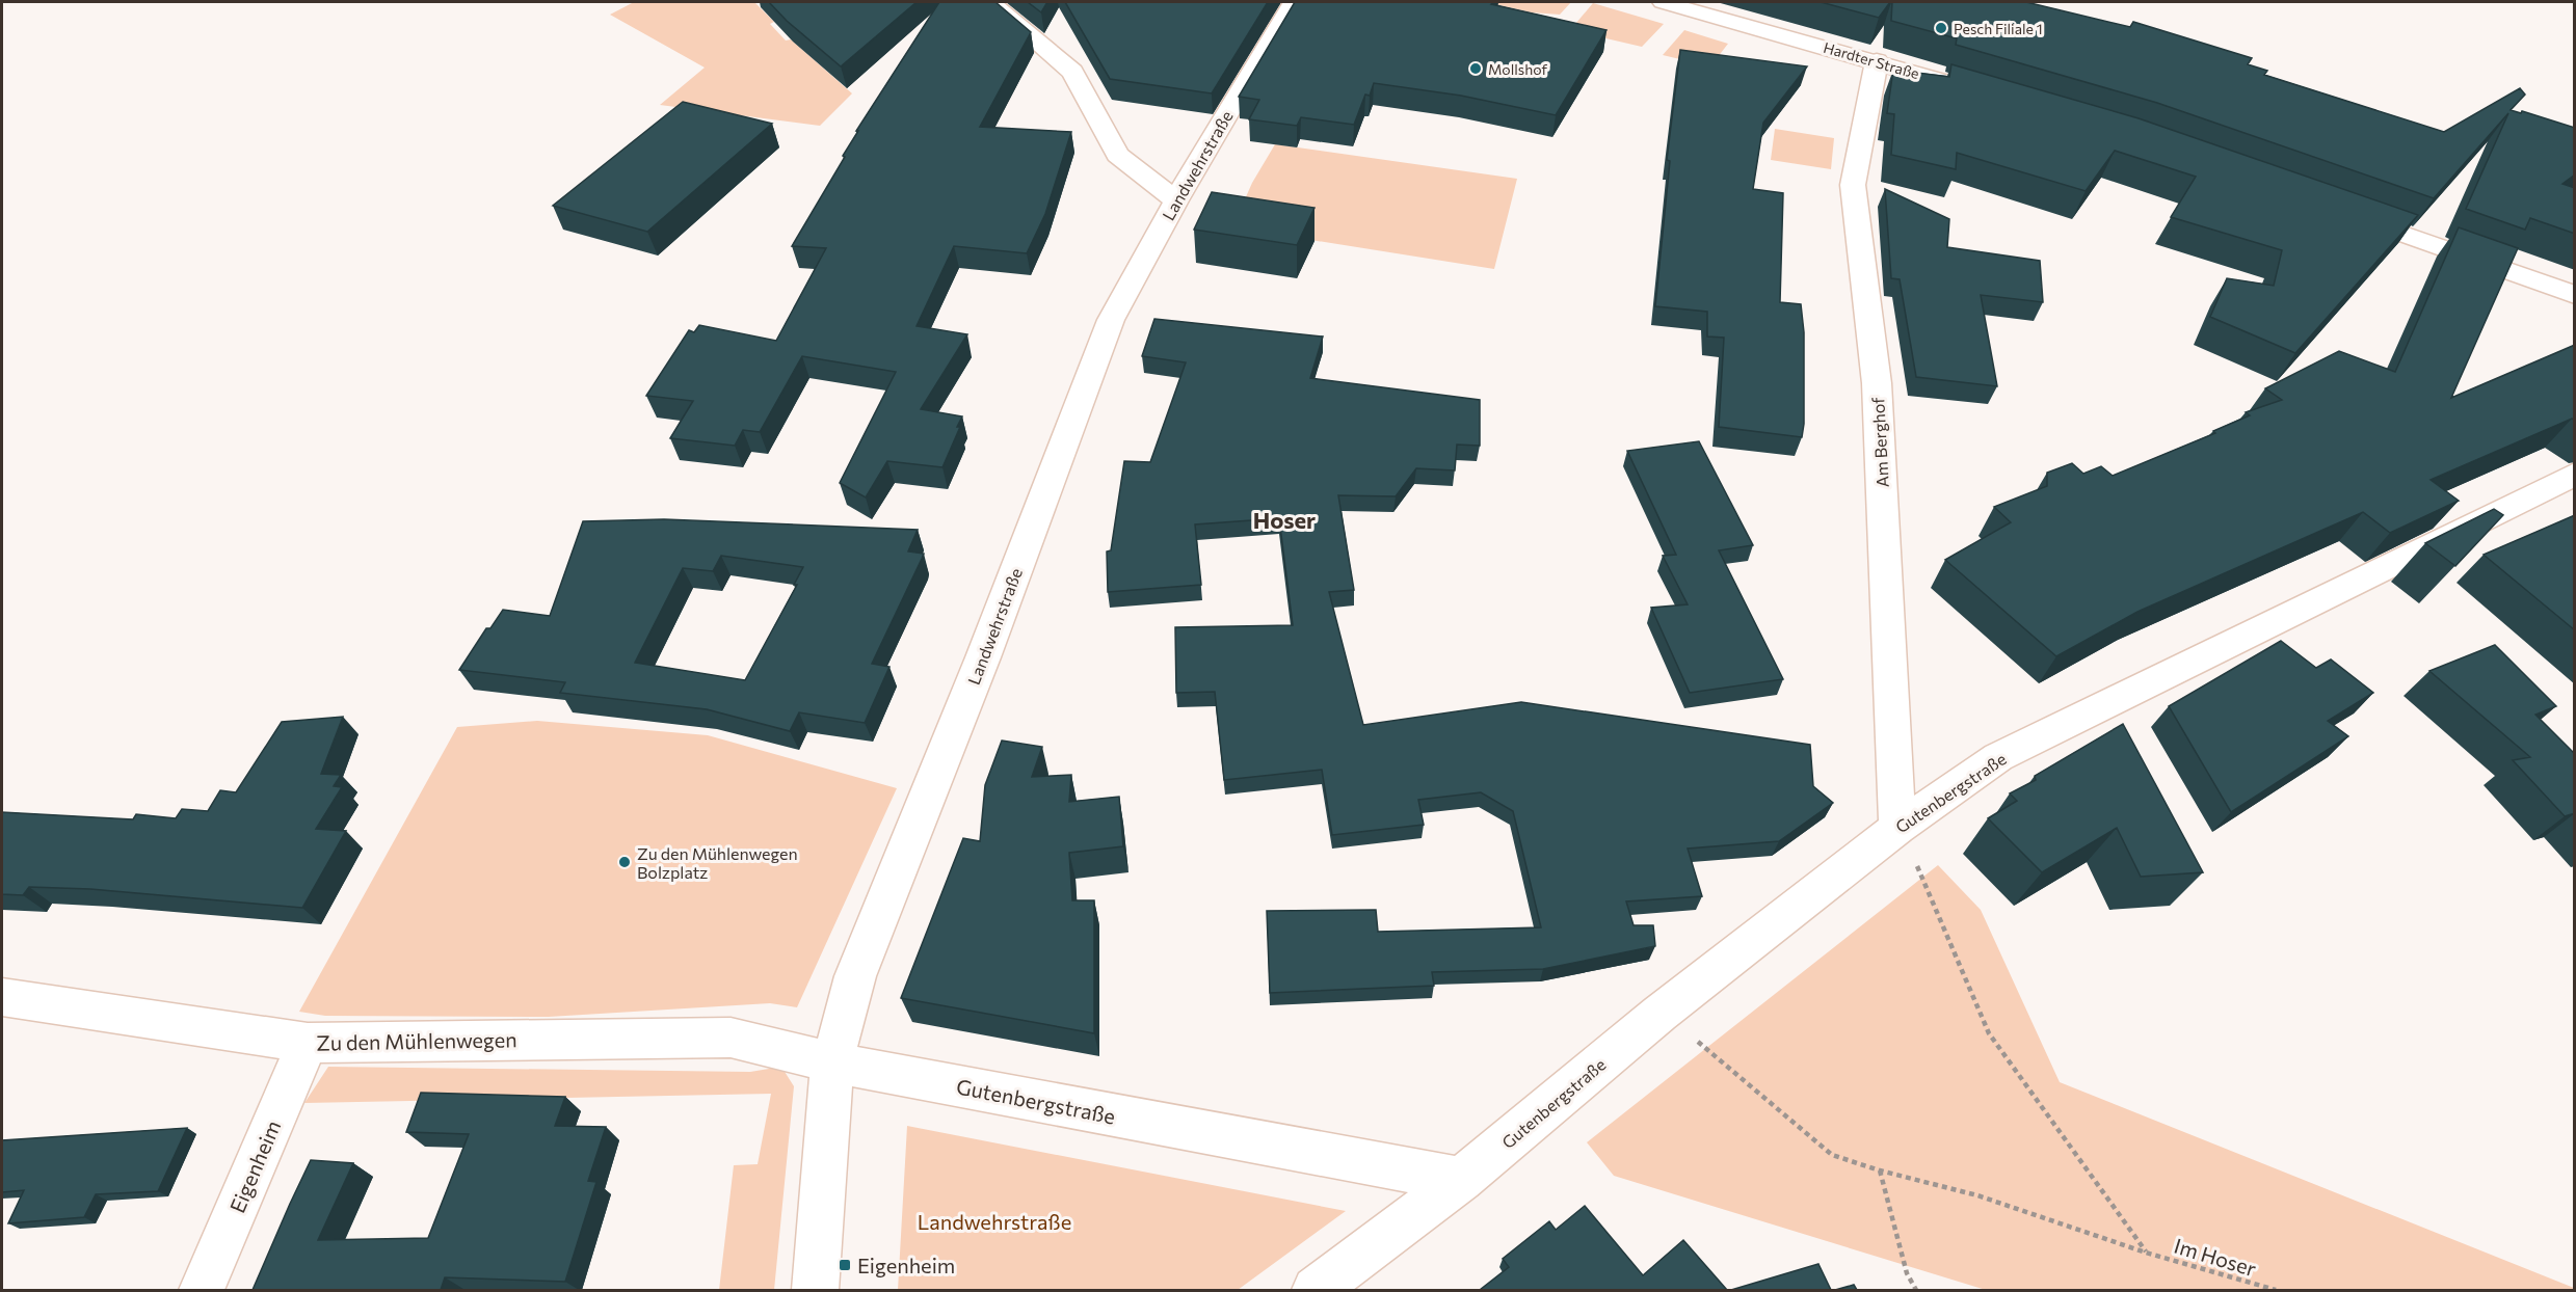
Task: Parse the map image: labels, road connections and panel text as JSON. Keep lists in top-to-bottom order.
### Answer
{
  "streets": {
    "street": [
      "Hardter Straße",
      "Landwehrstraße",
      "Am Berghof",
      "Gutenbergstraße",
      "Zu den Mühlenwegen",
      "Eigenheim"
    ],
    "path": ["Im Hoser"]
  },
  "crossings": [
    ["Hardter Straße", "Am Berghof"],
    ["Landwehrstraße", "Gutenbergstraße"],
    ["Landwehrstraße", "Zu den Mühlenwegen"],
    ["Am Berghof", "Gutenbergstraße"],
    ["Gutenbergstraße", "Zu den Mühlenwegen"],
    ["Gutenbergstraße", "Im Hoser"],
    ["Zu den Mühlenwegen", "Eigenheim"]
  ],
  "districts": ["Hoser"],
  "parks": ["Landwehrstraße"],
  "places": {
    "other": ["Pesch Filiale 1", "Mollshof", "Zu den Mühlenwegen Bolzplatz"],
    "transit": ["Eigenheim"]
  }
}
